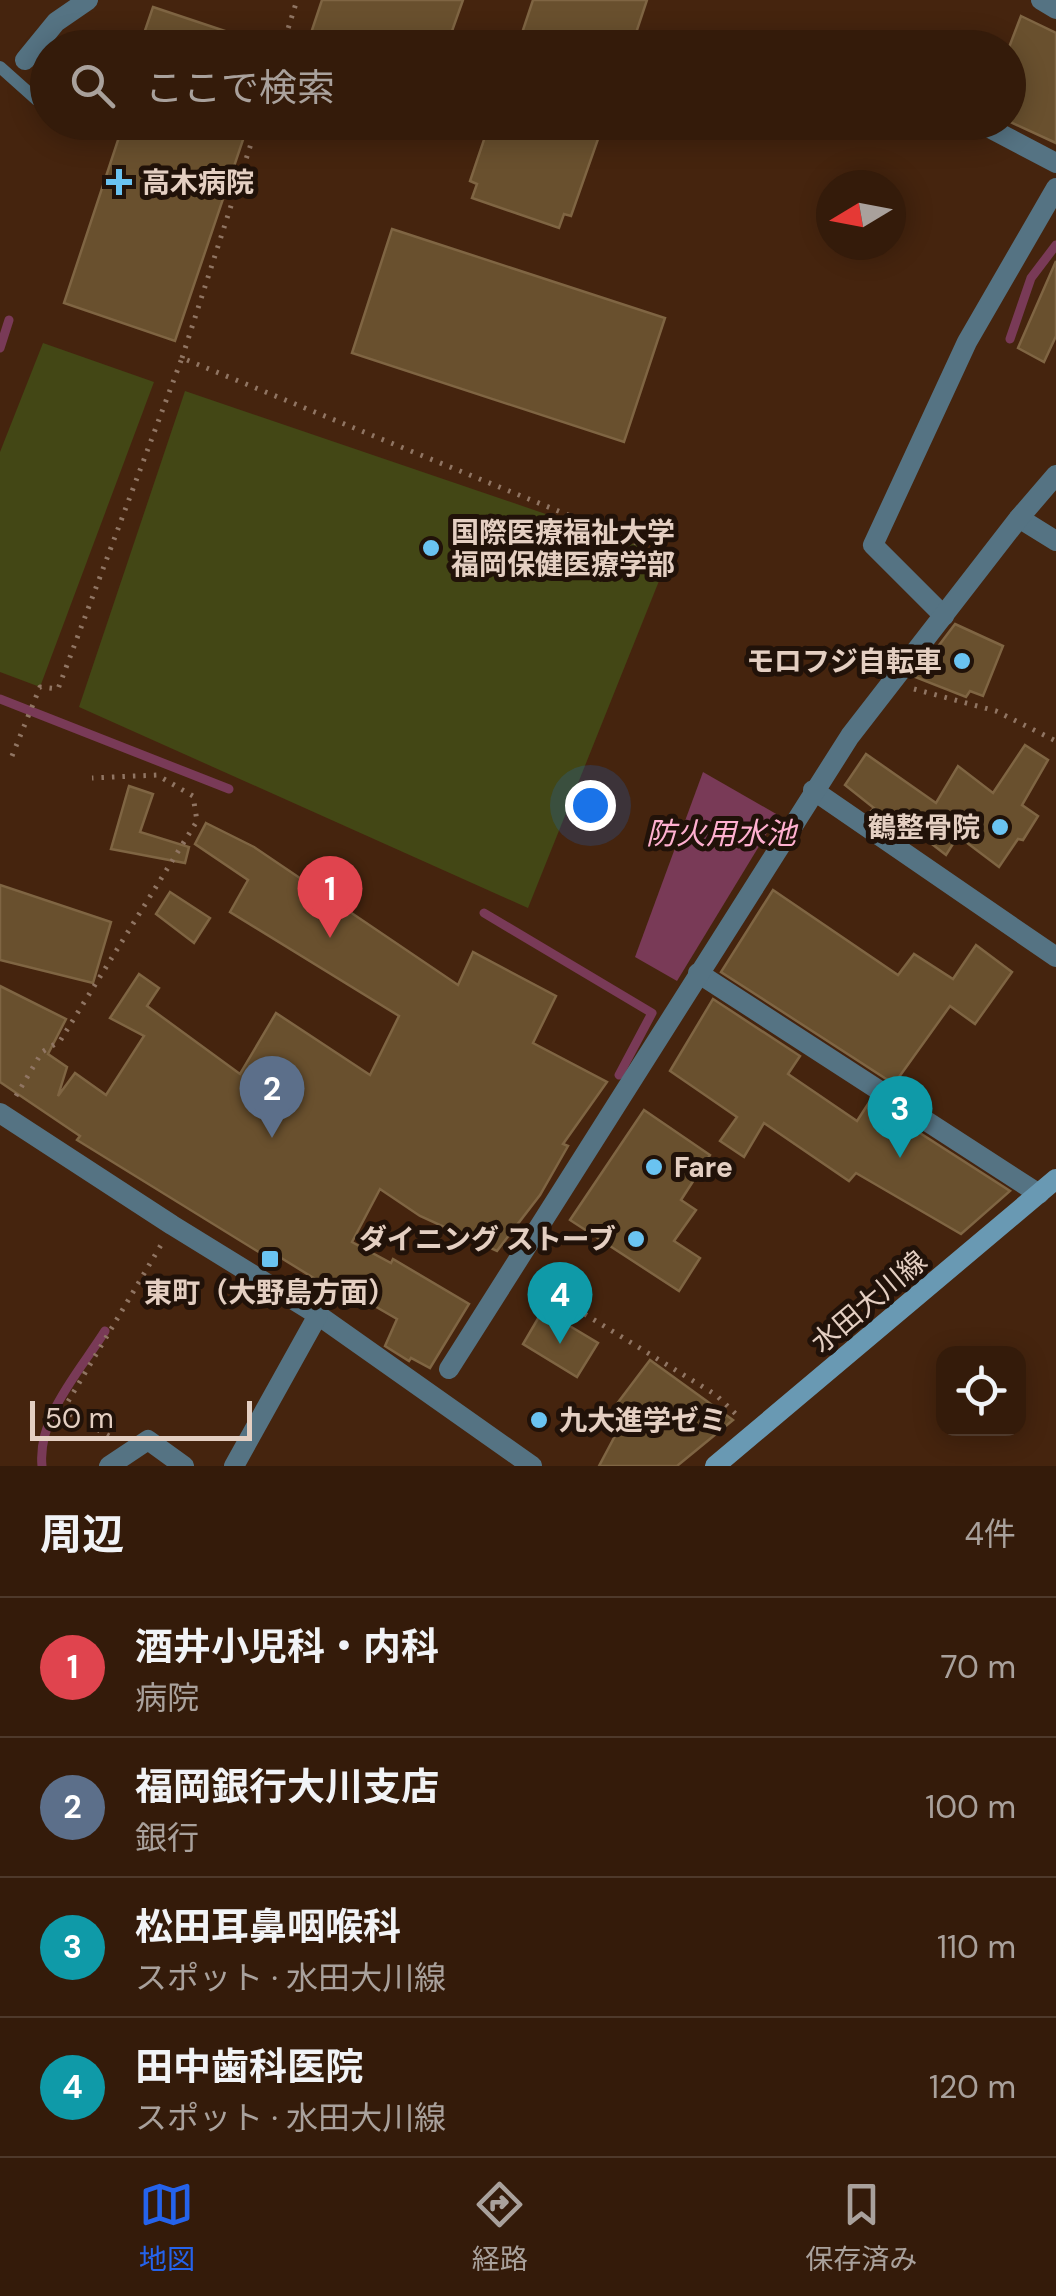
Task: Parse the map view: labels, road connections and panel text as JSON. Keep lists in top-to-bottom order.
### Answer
{
  "streets": {
    "main road": ["水田大川線"]
  },
  "water": ["防火用水池"],
  "places": {
    "health": ["高木病院"],
    "other": [
      "国際医療福祉大学 福岡保健医療学部",
      "モロフジ自転車",
      "鶴整骨院",
      "Fare",
      "ダイニング ストーブ",
      "九大進学ゼミ"
    ],
    "transit": ["東町（大野島方面）"]
  },
  "scale_bar": "50 m",
  "north": "left",
  "page": {
    "search": "ここで検索",
    "pins": [
      "1",
      "2",
      "3",
      "4"
    ],
    "scale": "50 m",
    "heading": ["周辺", "4件"],
    "list": [
      {
        "mark": "1",
        "name": "酒井小児科・内科",
        "note": "病院",
        "value": "70 m"
      },
      {
        "mark": "2",
        "name": "福岡銀行大川支店",
        "note": "銀行",
        "value": "100 m"
      },
      {
        "mark": "3",
        "name": "松田耳鼻咽喉科",
        "note": "スポット · 水田大川線",
        "value": "110 m"
      },
      {
        "mark": "4",
        "name": "田中歯科医院",
        "note": "スポット · 水田大川線",
        "value": "120 m"
      }
    ],
    "nav": ["地図", "経路", "保存済み"]
  }
}
